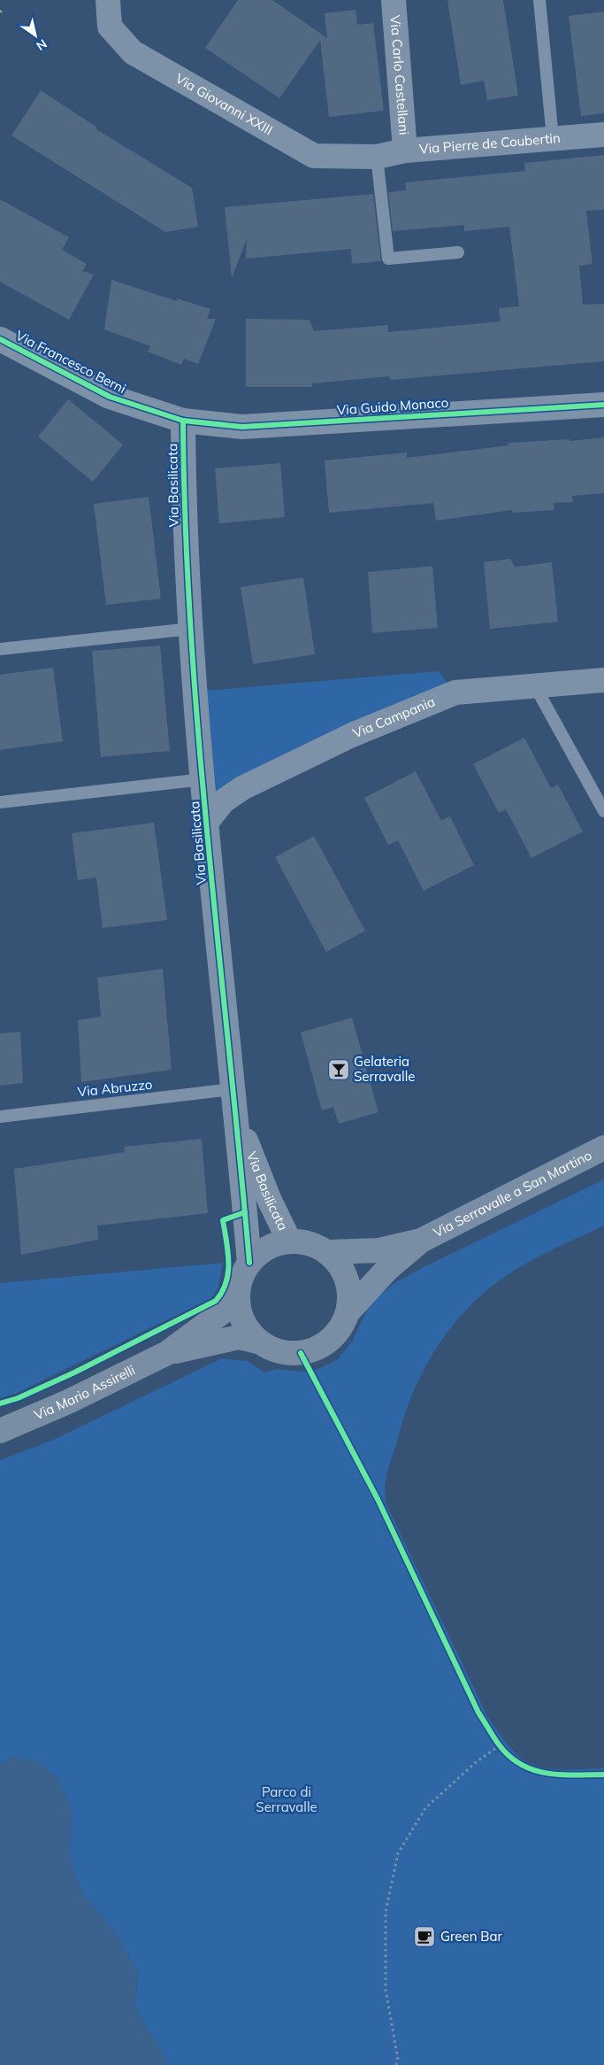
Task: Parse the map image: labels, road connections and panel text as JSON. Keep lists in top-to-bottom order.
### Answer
{
  "streets": {
    "street": [
      "Via Carlo Castellani",
      "Via Giovanni XXIII",
      "Via Pierre de Coubertin",
      "Via Francesco Berni",
      "Via Guido Monaco",
      "Via Basilicata",
      "Via Campania",
      "Via Serravalle a San Martino",
      "Via Mario Assirelli"
    ],
    "lane": ["Via Abruzzo"]
  },
  "crossings": [
    ["Via Carlo Castellani", "Via Pierre de Coubertin"],
    ["Via Giovanni XXIII", "Via Pierre de Coubertin"],
    ["Via Francesco Berni", "Via Guido Monaco"],
    ["Via Francesco Berni", "Via Basilicata"],
    ["Via Guido Monaco", "Via Basilicata"],
    ["Via Basilicata", "Via Campania"],
    ["Via Basilicata", "Via Abruzzo"]
  ],
  "parks": ["Parco di Serravalle"],
  "places": {
    "bar": ["Gelateria Serravalle"],
    "cafe": ["Green Bar"]
  },
  "north": "bottom right"
}
